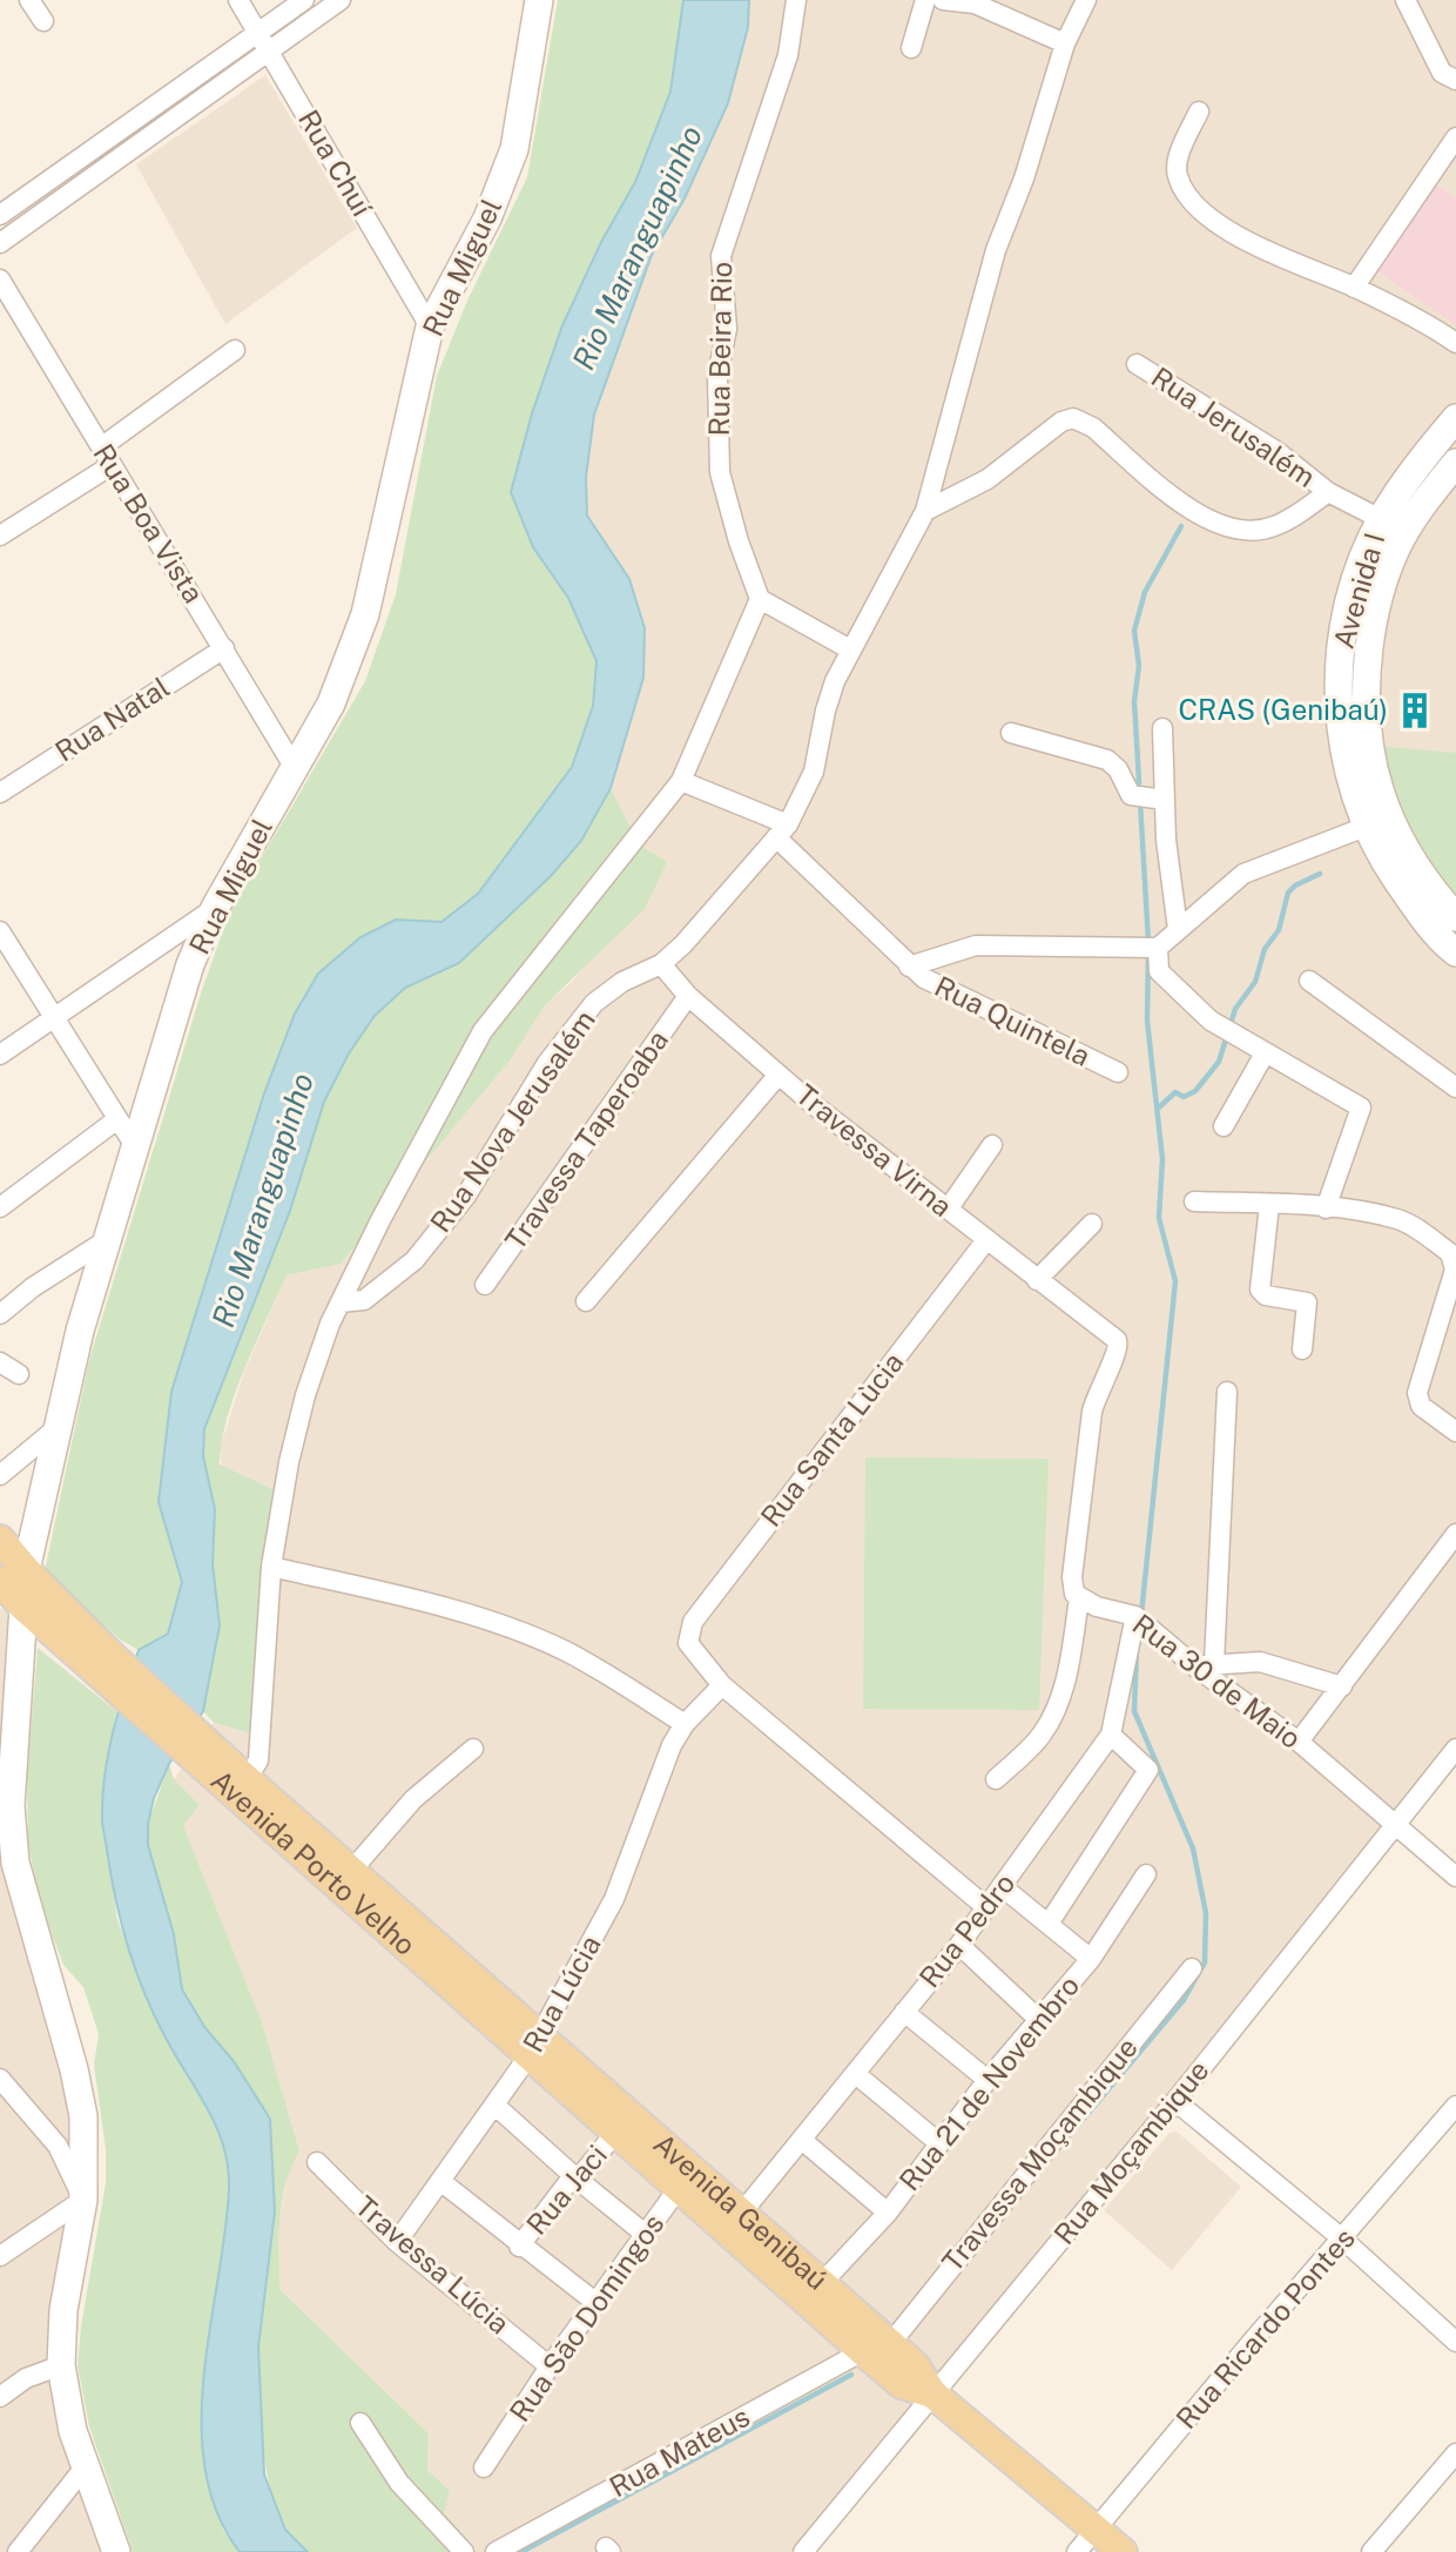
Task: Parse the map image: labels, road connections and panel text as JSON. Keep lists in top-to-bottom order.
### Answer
{
  "streets": {
    "main road": [
      "Rua Miguel",
      "Avenida I",
      "Avenida Porto Velho",
      "Avenida Genibaú"
    ],
    "street": [
      "Rua Chuí",
      "Rua Beira Rio",
      "Rua Jerusalém",
      "Rua Boa Vista",
      "Rua Natal",
      "Rua Quintela",
      "Rua Nova Jerusalém",
      "Travessa Taperoaba",
      "Travessa Virna",
      "Rua Santa Lùcia",
      "Rua 30 de Maio",
      "Rua Pedro",
      "Rua Lúcia",
      "Rua 21 de Novembro",
      "Rua Moçambique",
      "Travessa Moçambique",
      "Rua Jaci",
      "Travessa Lúcia",
      "Rua São Domingos",
      "Rua Ricardo Pontes",
      "Rua Mateus"
    ]
  },
  "crossings": [
    ["Rua Chuí", "Rua Miguel"],
    ["Rua Miguel", "Rua Boa Vista"],
    ["Rua Miguel", "Avenida Porto Velho"],
    ["Rua Boa Vista", "Rua Natal"],
    ["Rua Quintela", "Rua Nova Jerusalém"],
    ["Rua Nova Jerusalém", "Travessa Virna"],
    ["Travessa Taperoaba", "Travessa Virna"],
    ["Travessa Virna", "Rua Santa Lùcia"],
    ["Travessa Virna", "Rua 30 de Maio"],
    ["Rua 30 de Maio", "Rua Pedro"],
    ["Rua 30 de Maio", "Rua Moçambique"],
    ["Avenida Porto Velho", "Rua Lúcia"],
    ["Avenida Porto Velho", "Avenida Genibaú"],
    ["Rua Pedro", "Avenida Genibaú"],
    ["Rua Lúcia", "Avenida Genibaú"],
    ["Rua Lúcia", "Travessa Lúcia"],
    ["Rua 21 de Novembro", "Avenida Genibaú"],
    ["Rua Moçambique", "Avenida Genibaú"],
    ["Travessa Moçambique", "Avenida Genibaú"],
    ["Travessa Moçambique", "Rua Mateus"],
    ["Rua Jaci", "Avenida Genibaú"],
    ["Avenida Genibaú", "Rua São Domingos"],
    ["Avenida Genibaú", "Rua Ricardo Pontes"],
    ["Avenida Genibaú", "Rua Mateus"],
    ["Travessa Lúcia", "Rua São Domingos"]
  ],
  "water": ["Rio Maranguapinho"],
  "places": {
    "building": ["CRAS (Genibaú)"]
  }
}
